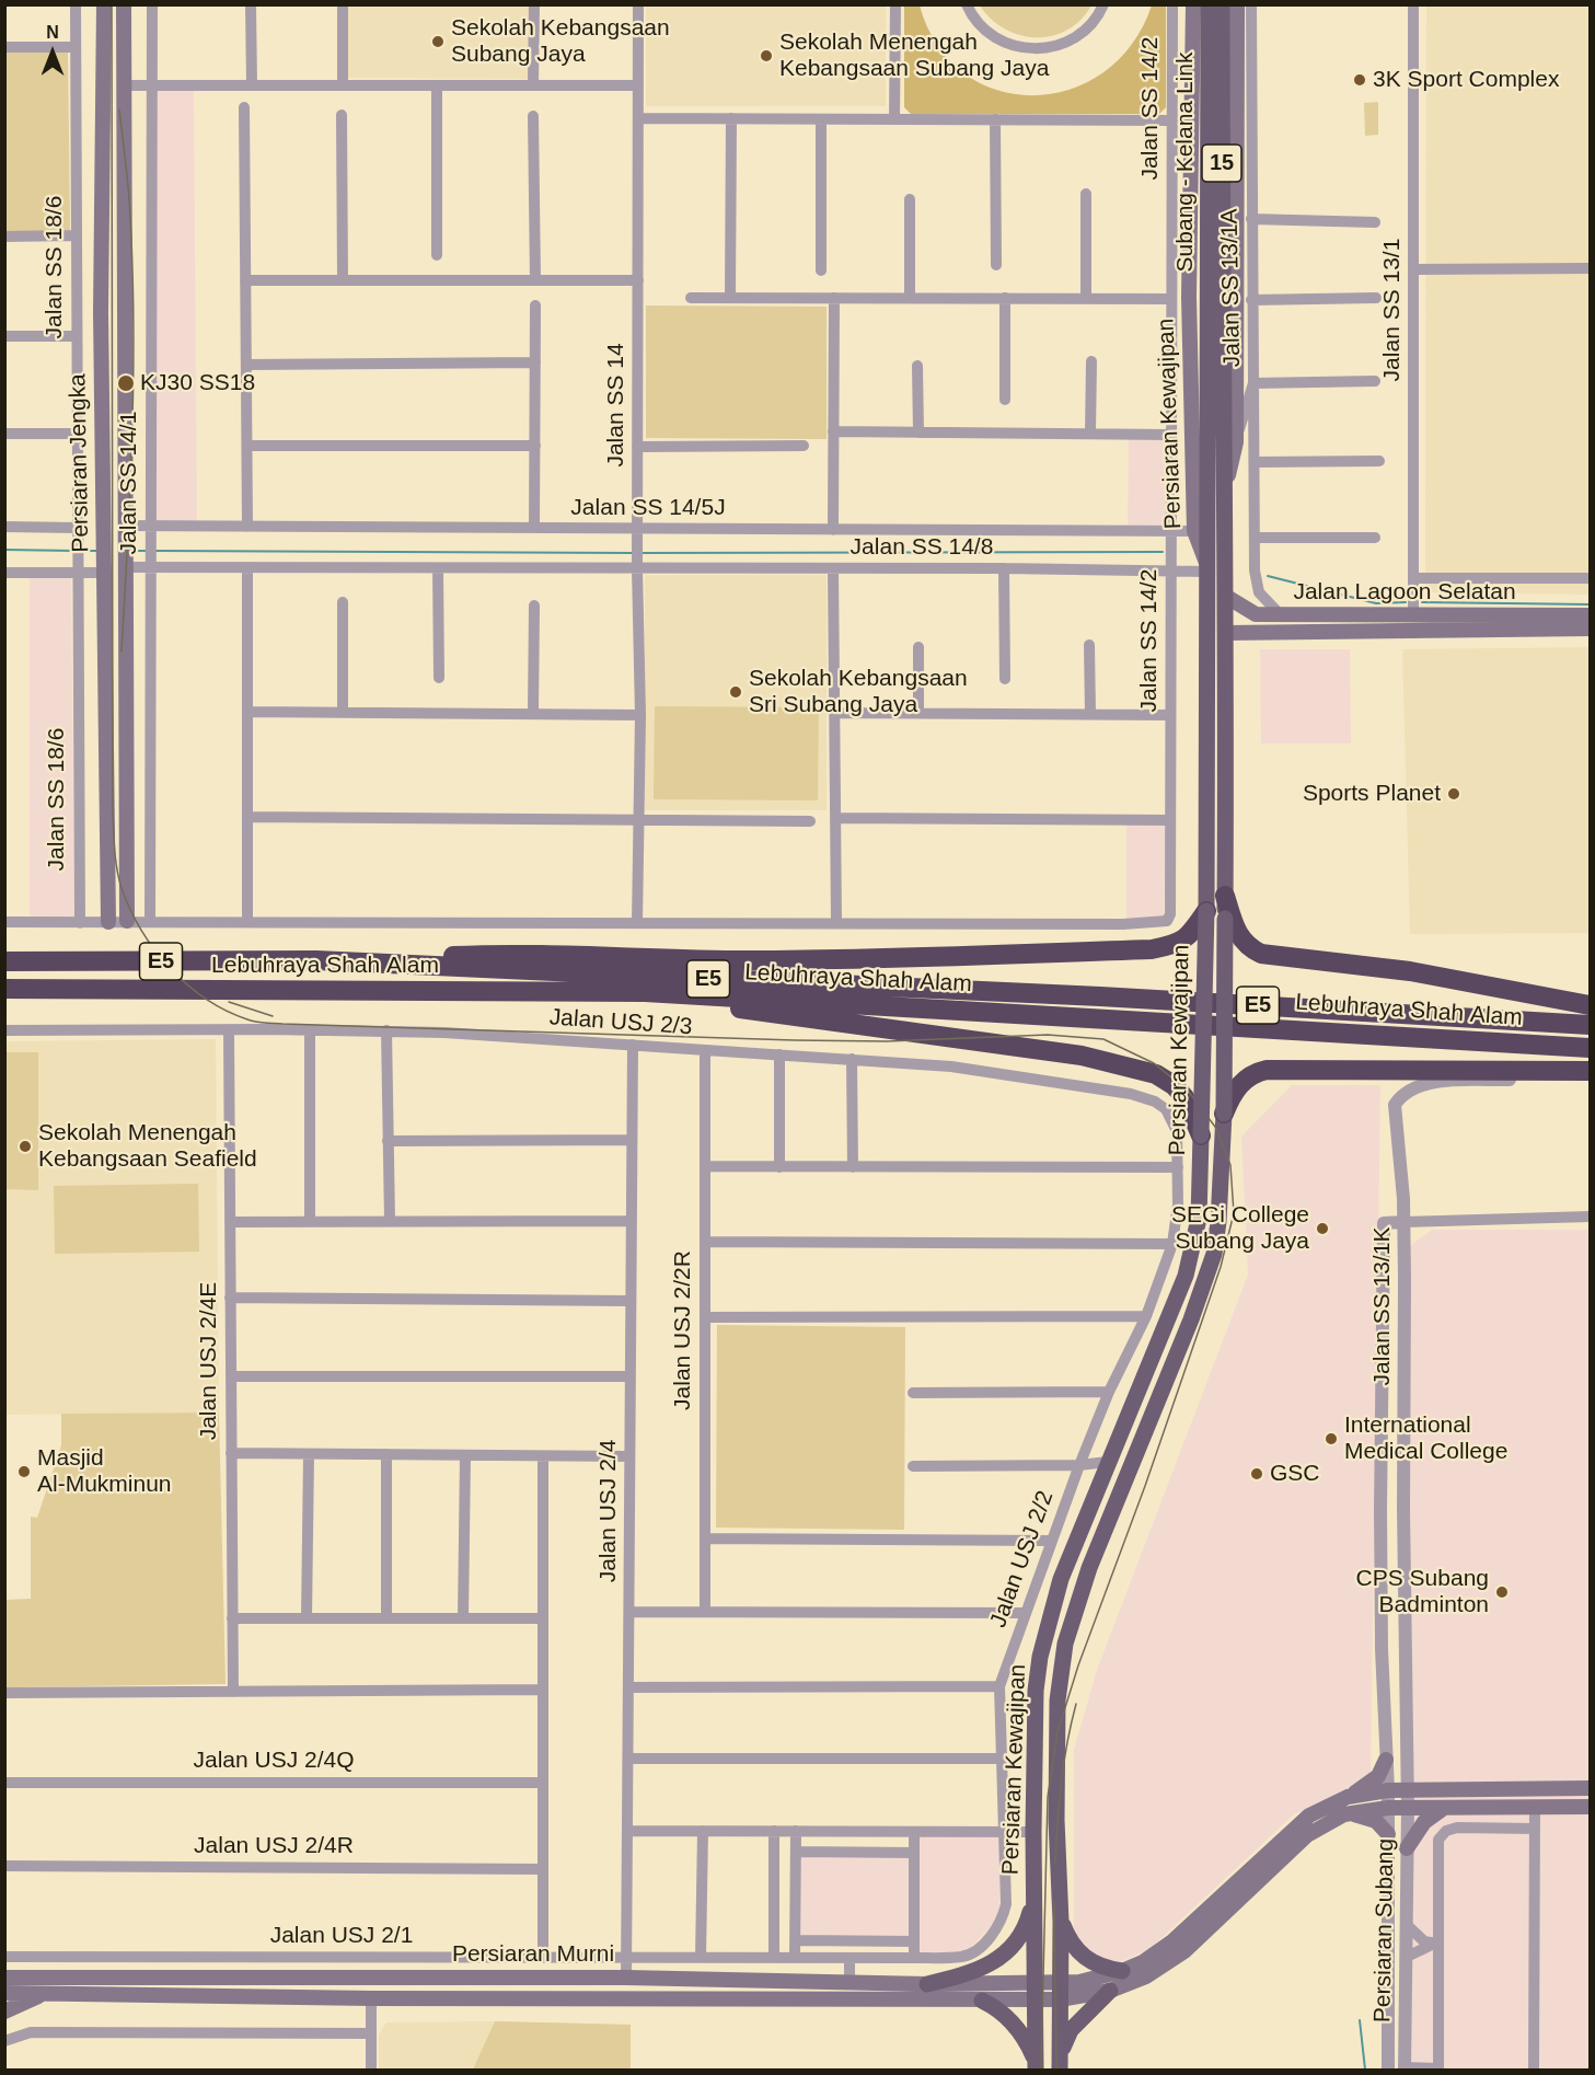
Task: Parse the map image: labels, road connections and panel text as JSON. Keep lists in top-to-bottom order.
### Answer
{
  "streets": {
    "highway": ["E5", "Lebuhraya Shah Alam"],
    "main road": [
      "Subang - Kelana Link",
      "15",
      "Persiaran Kewajipan",
      "Persiaran Jengka",
      "Jalan Lagoon Selatan",
      "Persiaran Murni"
    ],
    "street": [
      "Jalan SS 14/2",
      "Jalan SS 18/6",
      "Jalan SS 13/1A",
      "Jalan SS 13/1",
      "Jalan SS 14",
      "Jalan SS 14/1",
      "Jalan SS 14/5J",
      "Jalan SS 14/8",
      "Jalan USJ 2/3",
      "Jalan SS 13/1K",
      "Jalan USJ 2/2R",
      "Jalan USJ 2/4E",
      "Jalan USJ 2/4",
      "Jalan USJ 2/2",
      "Jalan USJ 2/4Q",
      "Jalan USJ 2/4R",
      "Persiaran Subang",
      "Jalan USJ 2/1"
    ]
  },
  "crossings": [
    ["Jalan SS 14/2", "Jalan SS 14/5J"],
    ["Jalan SS 14/2", "Jalan SS 14/8"],
    ["Jalan SS 13/1A", "Jalan Lagoon Selatan"],
    ["Jalan SS 13/1", "Jalan Lagoon Selatan"],
    ["Jalan SS 14", "Jalan SS 14/5J"],
    ["Jalan SS 14", "Jalan SS 14/8"],
    ["Persiaran Kewajipan", "Jalan SS 14/5J"],
    ["Persiaran Kewajipan", "Jalan SS 14/8"],
    ["Persiaran Kewajipan", "Jalan Lagoon Selatan"],
    ["Persiaran Kewajipan", "Persiaran Murni"],
    ["Persiaran Jengka", "Jalan SS 14/5J"],
    ["Persiaran Jengka", "Jalan SS 14/8"],
    ["Jalan SS 14/1", "Jalan SS 14/5J"],
    ["Jalan SS 14/1", "Jalan SS 14/8"],
    ["Jalan USJ 2/3", "Jalan USJ 2/2R"],
    ["Jalan USJ 2/3", "Jalan USJ 2/4E"],
    ["Jalan USJ 2/3", "Jalan USJ 2/4"],
    ["Jalan USJ 2/3", "Jalan USJ 2/2"],
    ["Jalan SS 13/1K", "Persiaran Subang"],
    ["Jalan USJ 2/4", "Jalan USJ 2/1"],
    ["Jalan USJ 2/4", "Persiaran Murni"],
    ["Jalan USJ 2/2", "Jalan USJ 2/1"]
  ],
  "places": [
    "Sekolah Kebangsaan Subang Jaya",
    "Sekolah Menengah Kebangsaan Subang Jaya",
    "3K Sport Complex",
    "KJ30 SS18",
    "Sekolah Kebangsaan Sri Subang Jaya",
    "Sports Planet",
    "Sekolah Menengah Kebangsaan Seafield",
    "SEGi College Subang Jaya",
    "International Medical College",
    "Masjid Al-Mukminun",
    "GSC",
    "CPS Subang Badminton"
  ],
  "north": "top"
}
